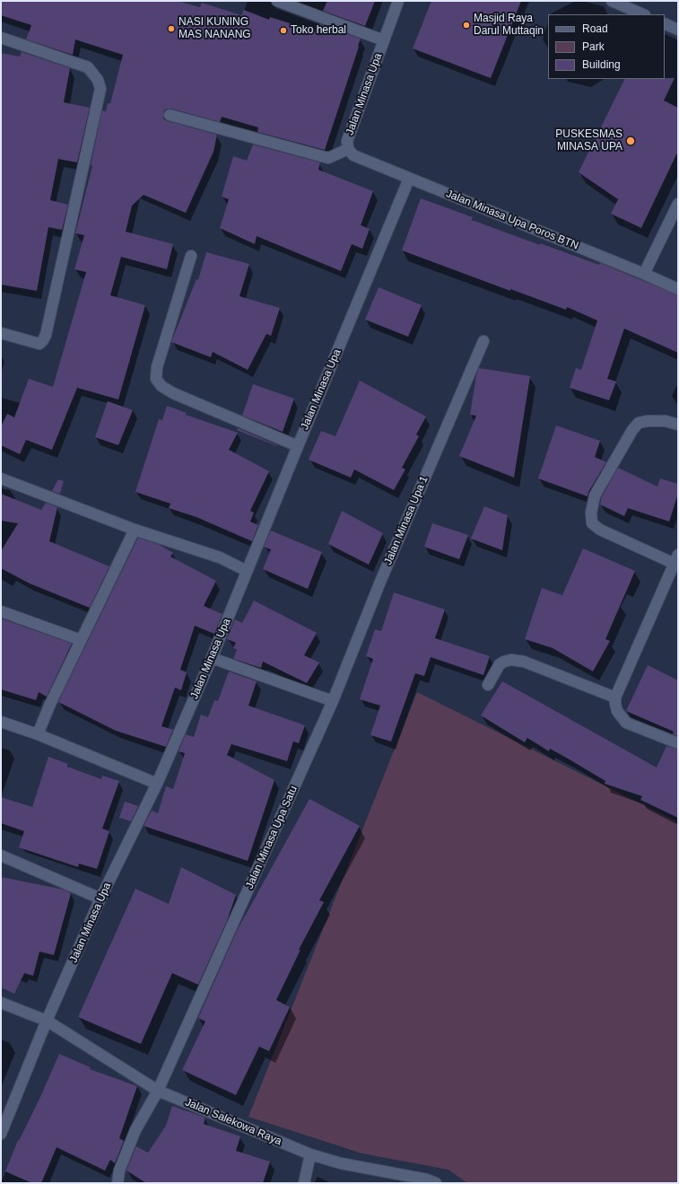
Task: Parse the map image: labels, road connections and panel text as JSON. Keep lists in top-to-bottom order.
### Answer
{
  "streets": {
    "street": [
      "Jalan Minasa Upa",
      "Jalan Minasa Upa Poros BTN",
      "Jalan Minasa Upa 1",
      "Jalan Minasa Upa Satu",
      "Jalan Salekowa Raya"
    ]
  },
  "crossings": [
    ["Jalan Minasa Upa", "Jalan Minasa Upa Poros BTN"],
    ["Jalan Minasa Upa", "Jalan Salekowa Raya"],
    ["Jalan Minasa Upa 1", "Jalan Minasa Upa Satu"],
    ["Jalan Minasa Upa Satu", "Jalan Salekowa Raya"]
  ],
  "places": [
    "Masjid Raya Darul Muttaqin",
    "NASI KUNING MAS NANANG",
    "Toko herbal",
    "PUSKESMAS MINASA UPA"
  ],
  "legend": ["Road", "Park", "Building"]
}
